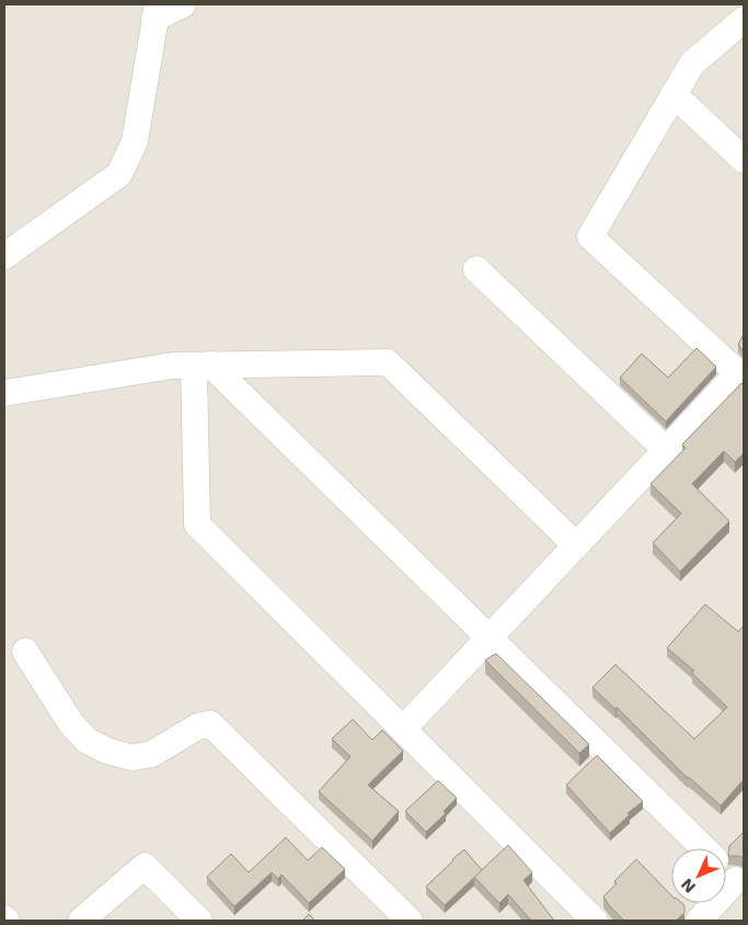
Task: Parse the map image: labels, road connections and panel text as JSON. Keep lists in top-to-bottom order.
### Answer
{
  "north": "bottom left"
}
